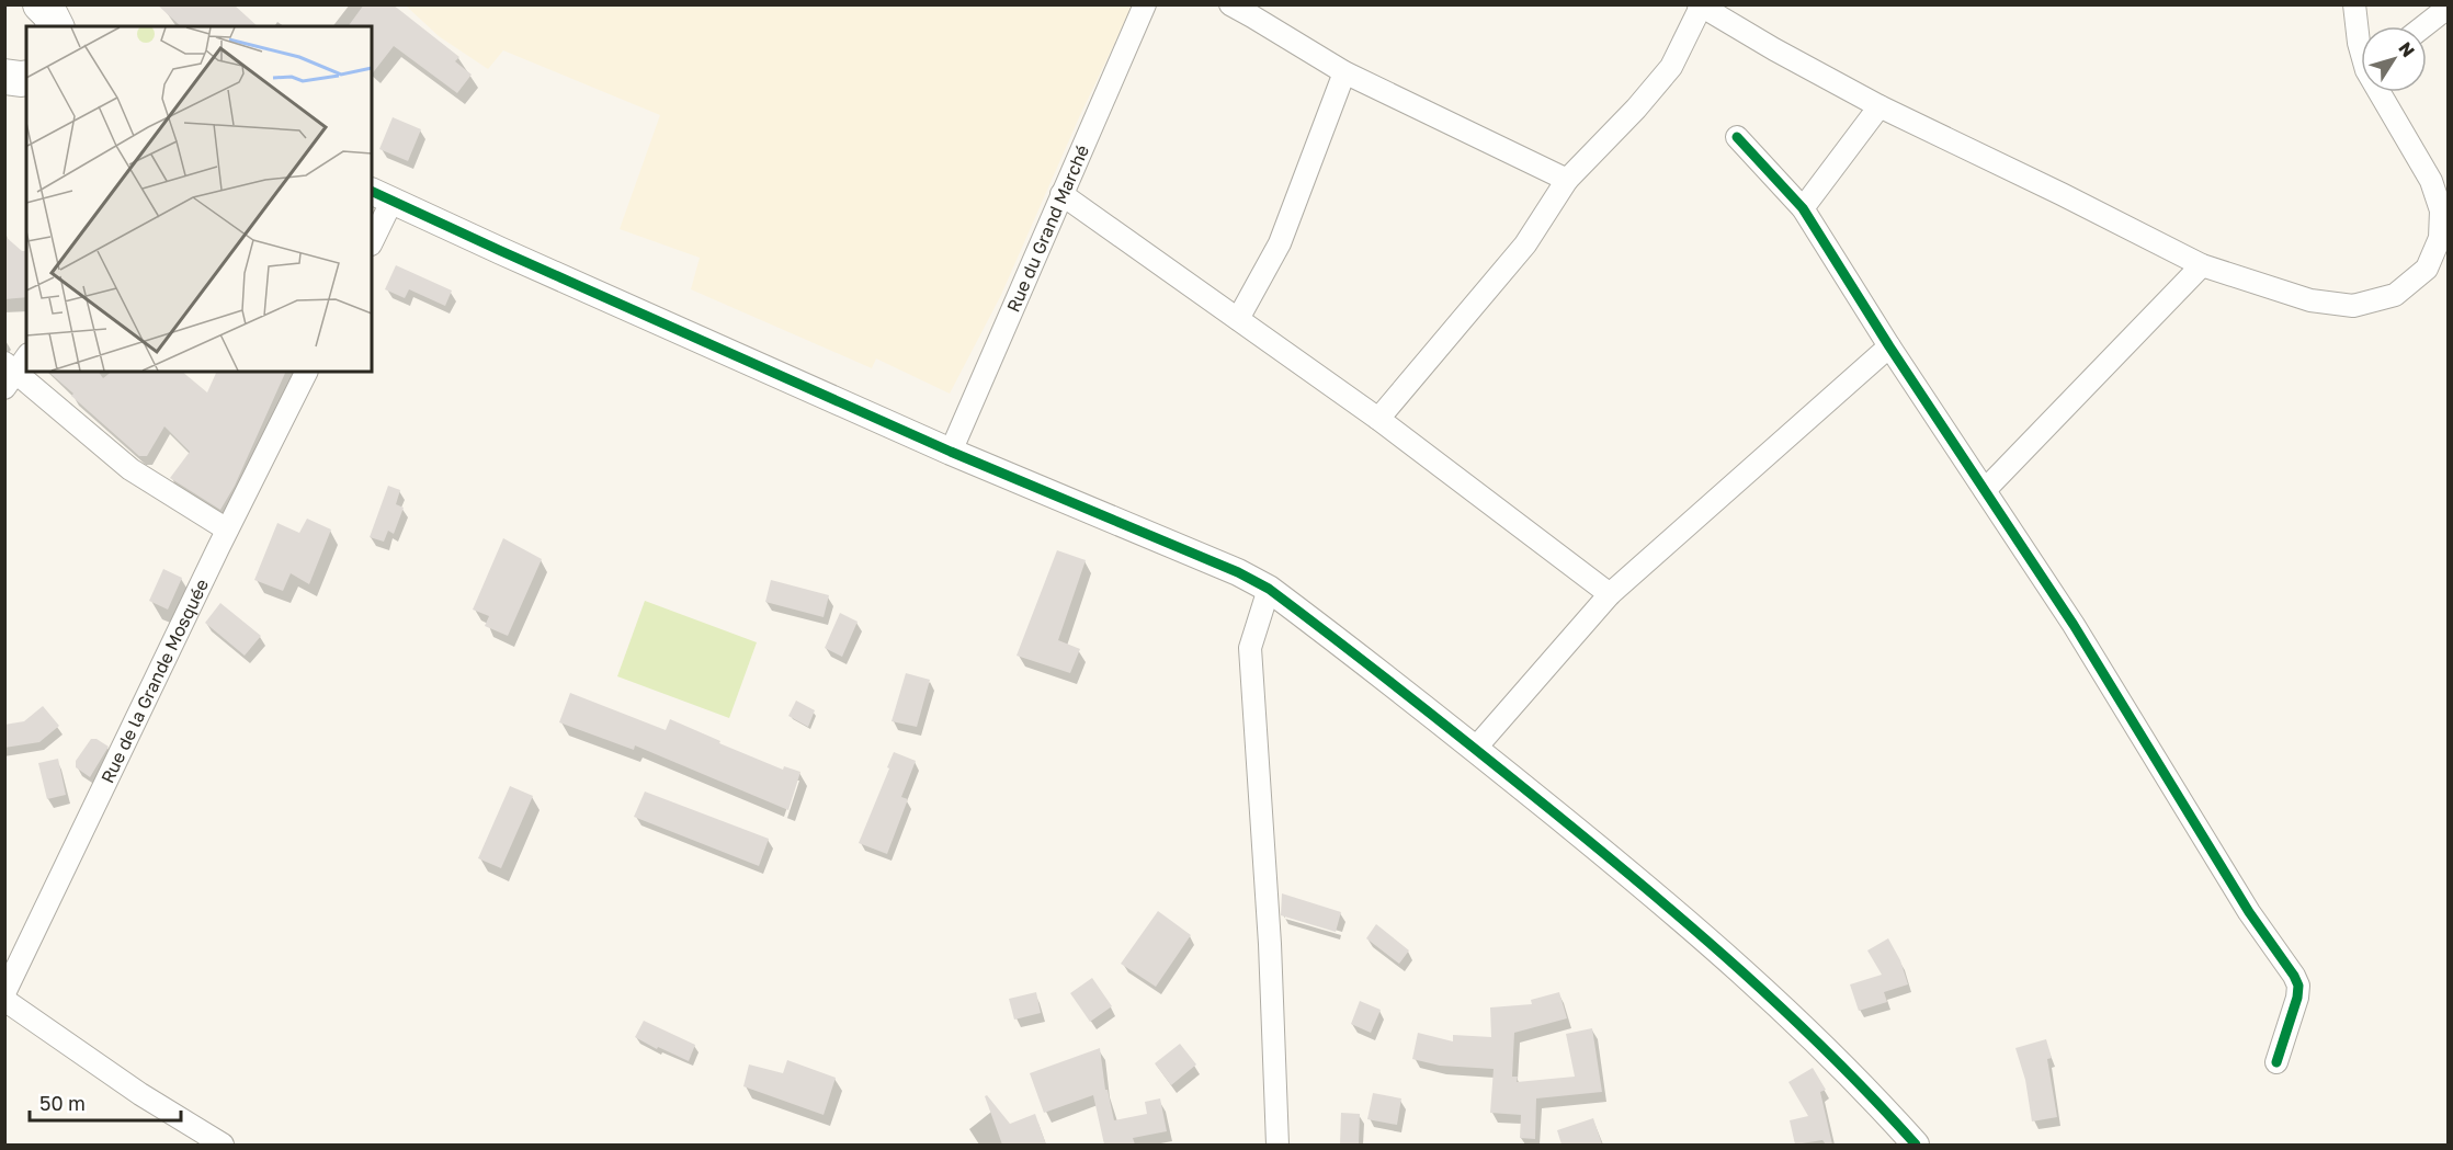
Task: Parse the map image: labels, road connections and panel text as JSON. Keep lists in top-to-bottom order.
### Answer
{
  "streets": {
    "street": ["Rue du Grand Marché", "Rue de la Grande Mosquée"]
  },
  "scale_bar": "50 m",
  "north": "top right"
}
